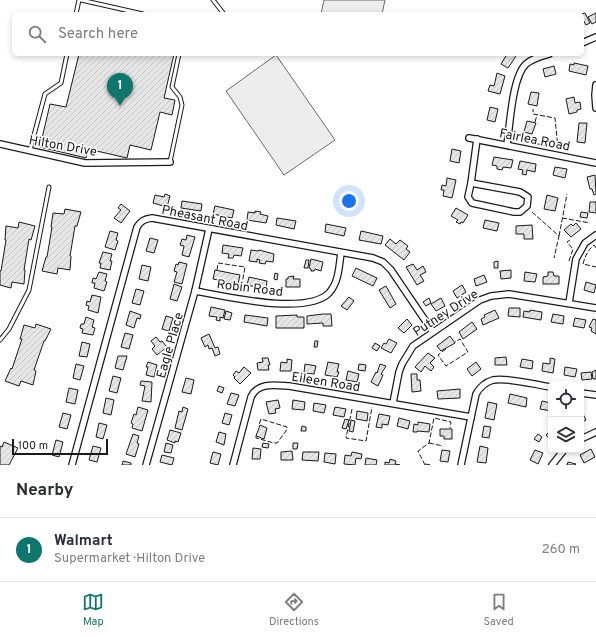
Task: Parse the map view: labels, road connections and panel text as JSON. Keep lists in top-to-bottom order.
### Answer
{
  "streets": {
    "street": [
      "Fairlea Road",
      "Hilton Drive",
      "Pheasant Road",
      "Robin Road",
      "Putney Drive",
      "Eagle Place",
      "Eileen Road"
    ]
  },
  "crossings": [
    ["Pheasant Road", "Robin Road"],
    ["Pheasant Road", "Putney Drive"],
    ["Pheasant Road", "Eagle Place"],
    ["Robin Road", "Eagle Place"],
    ["Putney Drive", "Eileen Road"]
  ],
  "scale_bar": "100 m",
  "page": {
    "search": "Search here",
    "pins": "1",
    "scale": "100 m",
    "heading": "Nearby",
    "list": [
      {
        "mark": "1",
        "name": "Walmart",
        "note": "Supermarket · Hilton Drive",
        "value": "260 m"
      }
    ],
    "nav": ["Map", "Directions", "Saved"]
  }
}
